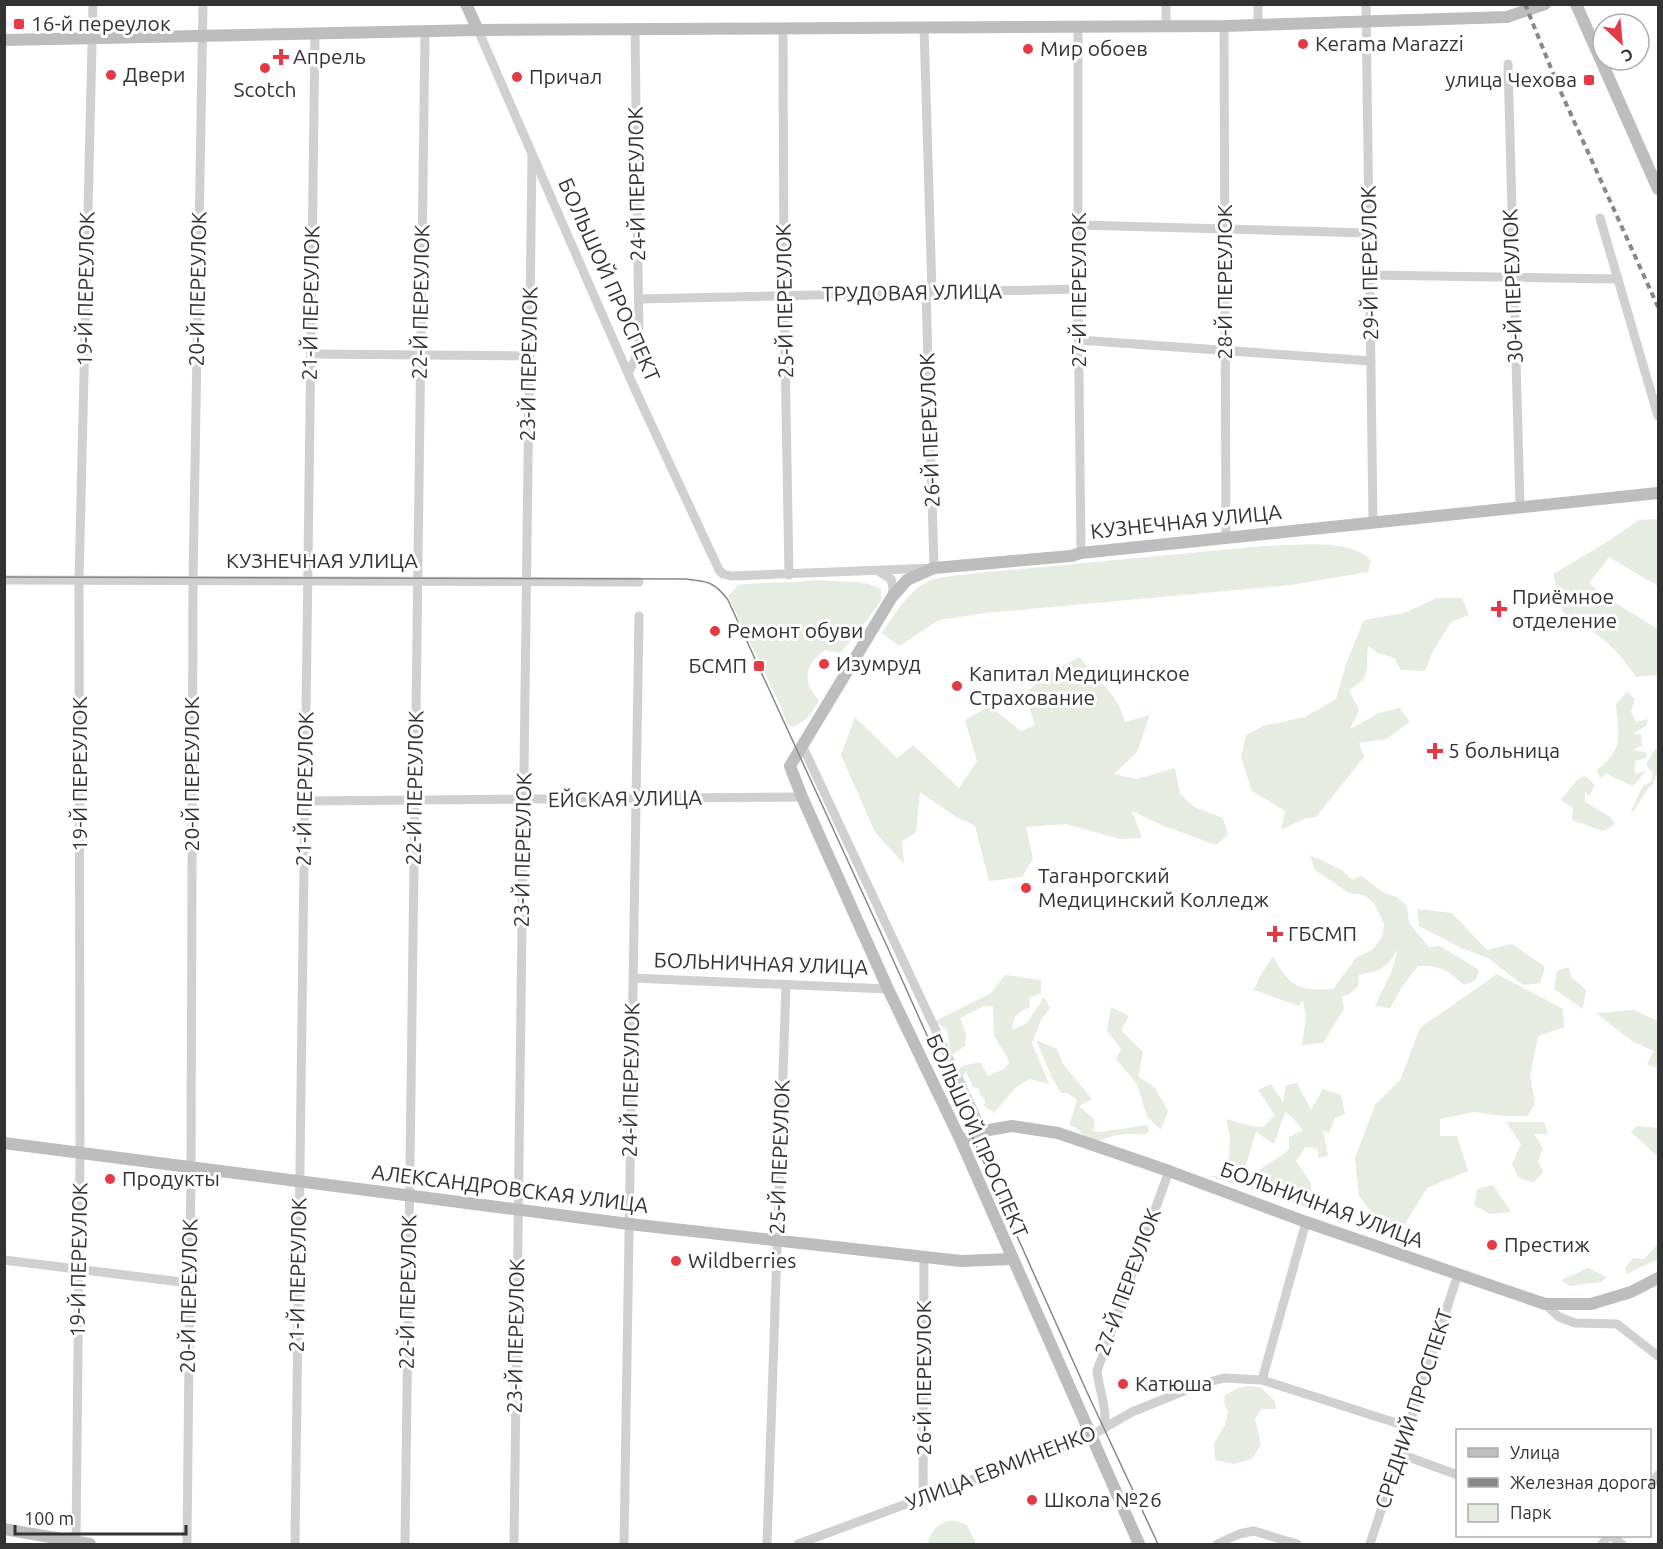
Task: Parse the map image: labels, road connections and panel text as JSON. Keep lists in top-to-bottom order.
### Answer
{
  "streets": {
    "main road": [
      "БОЛЬШОЙ ПРОСПЕКТ",
      "КУЗНЕЧНАЯ УЛИЦА",
      "БОЛЬНИЧНАЯ УЛИЦА",
      "АЛЕКСАНДРОВСКАЯ УЛИЦА"
    ],
    "street": [
      "24-Й ПЕРЕУЛОК",
      "29-Й ПЕРЕУЛОК",
      "28-Й ПЕРЕУЛОК",
      "30-Й ПЕРЕУЛОК",
      "19-Й ПЕРЕУЛОК",
      "20-Й ПЕРЕУЛОК",
      "27-Й ПЕРЕУЛОК",
      "ТРУДОВАЯ УЛИЦА",
      "25-Й ПЕРЕУЛОК",
      "22-Й ПЕРЕУЛОК",
      "21-Й ПЕРЕУЛОК",
      "23-Й ПЕРЕУЛОК",
      "26-Й ПЕРЕУЛОК",
      "ЕЙСКАЯ УЛИЦА",
      "СРЕДНИЙ ПРОСПЕКТ",
      "УЛИЦА ЕВМИНЕНКО"
    ]
  },
  "crossings": [
    ["24-Й ПЕРЕУЛОК", "БОЛЬШОЙ ПРОСПЕКТ"],
    ["24-Й ПЕРЕУЛОК", "ТРУДОВАЯ УЛИЦА"],
    ["24-Й ПЕРЕУЛОК", "ЕЙСКАЯ УЛИЦА"],
    ["24-Й ПЕРЕУЛОК", "БОЛЬНИЧНАЯ УЛИЦА"],
    ["24-Й ПЕРЕУЛОК", "АЛЕКСАНДРОВСКАЯ УЛИЦА"],
    ["29-Й ПЕРЕУЛОК", "КУЗНЕЧНАЯ УЛИЦА"],
    ["БОЛЬШОЙ ПРОСПЕКТ", "23-Й ПЕРЕУЛОК"],
    ["БОЛЬШОЙ ПРОСПЕКТ", "26-Й ПЕРЕУЛОК"],
    ["БОЛЬШОЙ ПРОСПЕКТ", "КУЗНЕЧНАЯ УЛИЦА"],
    ["БОЛЬШОЙ ПРОСПЕКТ", "ЕЙСКАЯ УЛИЦА"],
    ["БОЛЬШОЙ ПРОСПЕКТ", "БОЛЬНИЧНАЯ УЛИЦА"],
    ["БОЛЬШОЙ ПРОСПЕКТ", "АЛЕКСАНДРОВСКАЯ УЛИЦА"],
    ["БОЛЬШОЙ ПРОСПЕКТ", "УЛИЦА ЕВМИНЕНКО"],
    ["28-Й ПЕРЕУЛОК", "КУЗНЕЧНАЯ УЛИЦА"],
    ["30-Й ПЕРЕУЛОК", "КУЗНЕЧНАЯ УЛИЦА"],
    ["19-Й ПЕРЕУЛОК", "КУЗНЕЧНАЯ УЛИЦА"],
    ["19-Й ПЕРЕУЛОК", "АЛЕКСАНДРОВСКАЯ УЛИЦА"],
    ["20-Й ПЕРЕУЛОК", "КУЗНЕЧНАЯ УЛИЦА"],
    ["20-Й ПЕРЕУЛОК", "АЛЕКСАНДРОВСКАЯ УЛИЦА"],
    ["27-Й ПЕРЕУЛОК", "ТРУДОВАЯ УЛИЦА"],
    ["27-Й ПЕРЕУЛОК", "КУЗНЕЧНАЯ УЛИЦА"],
    ["27-Й ПЕРЕУЛОК", "БОЛЬНИЧНАЯ УЛИЦА"],
    ["27-Й ПЕРЕУЛОК", "УЛИЦА ЕВМИНЕНКО"],
    ["ТРУДОВАЯ УЛИЦА", "25-Й ПЕРЕУЛОК"],
    ["ТРУДОВАЯ УЛИЦА", "26-Й ПЕРЕУЛОК"],
    ["25-Й ПЕРЕУЛОК", "КУЗНЕЧНАЯ УЛИЦА"],
    ["25-Й ПЕРЕУЛОК", "БОЛЬНИЧНАЯ УЛИЦА"],
    ["25-Й ПЕРЕУЛОК", "АЛЕКСАНДРОВСКАЯ УЛИЦА"],
    ["22-Й ПЕРЕУЛОК", "КУЗНЕЧНАЯ УЛИЦА"],
    ["22-Й ПЕРЕУЛОК", "ЕЙСКАЯ УЛИЦА"],
    ["22-Й ПЕРЕУЛОК", "АЛЕКСАНДРОВСКАЯ УЛИЦА"],
    ["21-Й ПЕРЕУЛОК", "КУЗНЕЧНАЯ УЛИЦА"],
    ["21-Й ПЕРЕУЛОК", "ЕЙСКАЯ УЛИЦА"],
    ["21-Й ПЕРЕУЛОК", "АЛЕКСАНДРОВСКАЯ УЛИЦА"],
    ["23-Й ПЕРЕУЛОК", "КУЗНЕЧНАЯ УЛИЦА"],
    ["23-Й ПЕРЕУЛОК", "ЕЙСКАЯ УЛИЦА"],
    ["23-Й ПЕРЕУЛОК", "АЛЕКСАНДРОВСКАЯ УЛИЦА"],
    ["26-Й ПЕРЕУЛОК", "КУЗНЕЧНАЯ УЛИЦА"],
    ["26-Й ПЕРЕУЛОК", "АЛЕКСАНДРОВСКАЯ УЛИЦА"],
    ["26-Й ПЕРЕУЛОК", "УЛИЦА ЕВМИНЕНКО"],
    ["БОЛЬНИЧНАЯ УЛИЦА", "СРЕДНИЙ ПРОСПЕКТ"],
    ["СРЕДНИЙ ПРОСПЕКТ", "УЛИЦА ЕВМИНЕНКО"]
  ],
  "places": {
    "transit": ["16-й переулок", "улица Чехова", "БСМП"],
    "other": [
      "Kerama Marazzi",
      "Мир обоев",
      "Scotch",
      "Двери",
      "Причал",
      "Ремонт обуви",
      "Изумруд",
      "Капитал Медицинское Страхование",
      "Таганрогский Медицинский Колледж",
      "Продукты",
      "Престиж",
      "Wildberries",
      "Катюша",
      "Школа №26"
    ],
    "health": [
      "Апрель",
      "Приёмное отделение",
      "5 больница",
      "ГБСМП"
    ]
  },
  "legend": ["Улица", "Железная дорога", "Парк"],
  "scale_bar": "100 m",
  "north": "bottom right"
}
